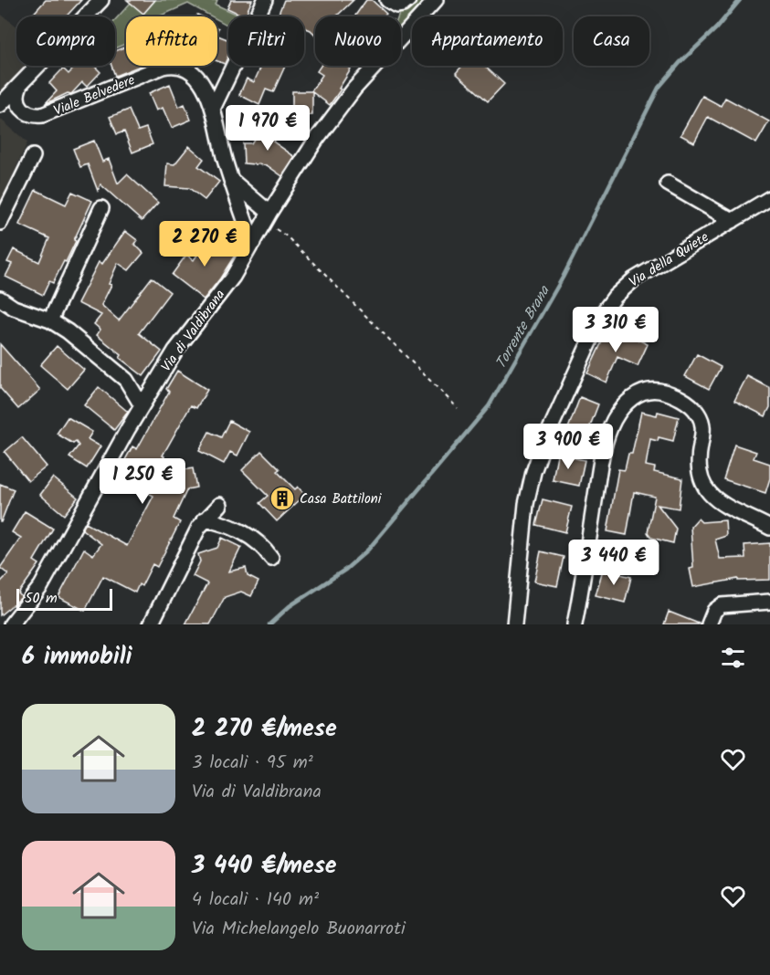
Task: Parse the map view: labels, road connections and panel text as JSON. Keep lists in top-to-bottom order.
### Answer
{
  "streets": {
    "street": ["Viale Belvedere", "Via della Quiete", "Via di Valdibrana"]
  },
  "crossings": [
    ["Viale Belvedere", "Via di Valdibrana"]
  ],
  "water": ["Torrente Brana"],
  "places": {
    "building": ["Casa Battiloni"]
  },
  "scale_bar": "50 m",
  "page": {
    "chip": [
      "Compra",
      "Affitta",
      "Filtri",
      "Nuovo",
      "Appartamento",
      "Casa"
    ],
    "price": [
      "1 970 €",
      "2 270 €",
      "3 310 €",
      "3 900 €",
      "1 250 €",
      "3 440 €"
    ],
    "scale": "50 m",
    "heading": "6 immobili",
    "list": [
      {
        "name": "2 270 €/mese",
        "note": "3 locali · 95 m² · Via di Valdibrana"
      },
      {
        "name": "3 440 €/mese",
        "note": "4 locali · 140 m² · Via Michelangelo Buonarroti"
      }
    ]
  }
}
